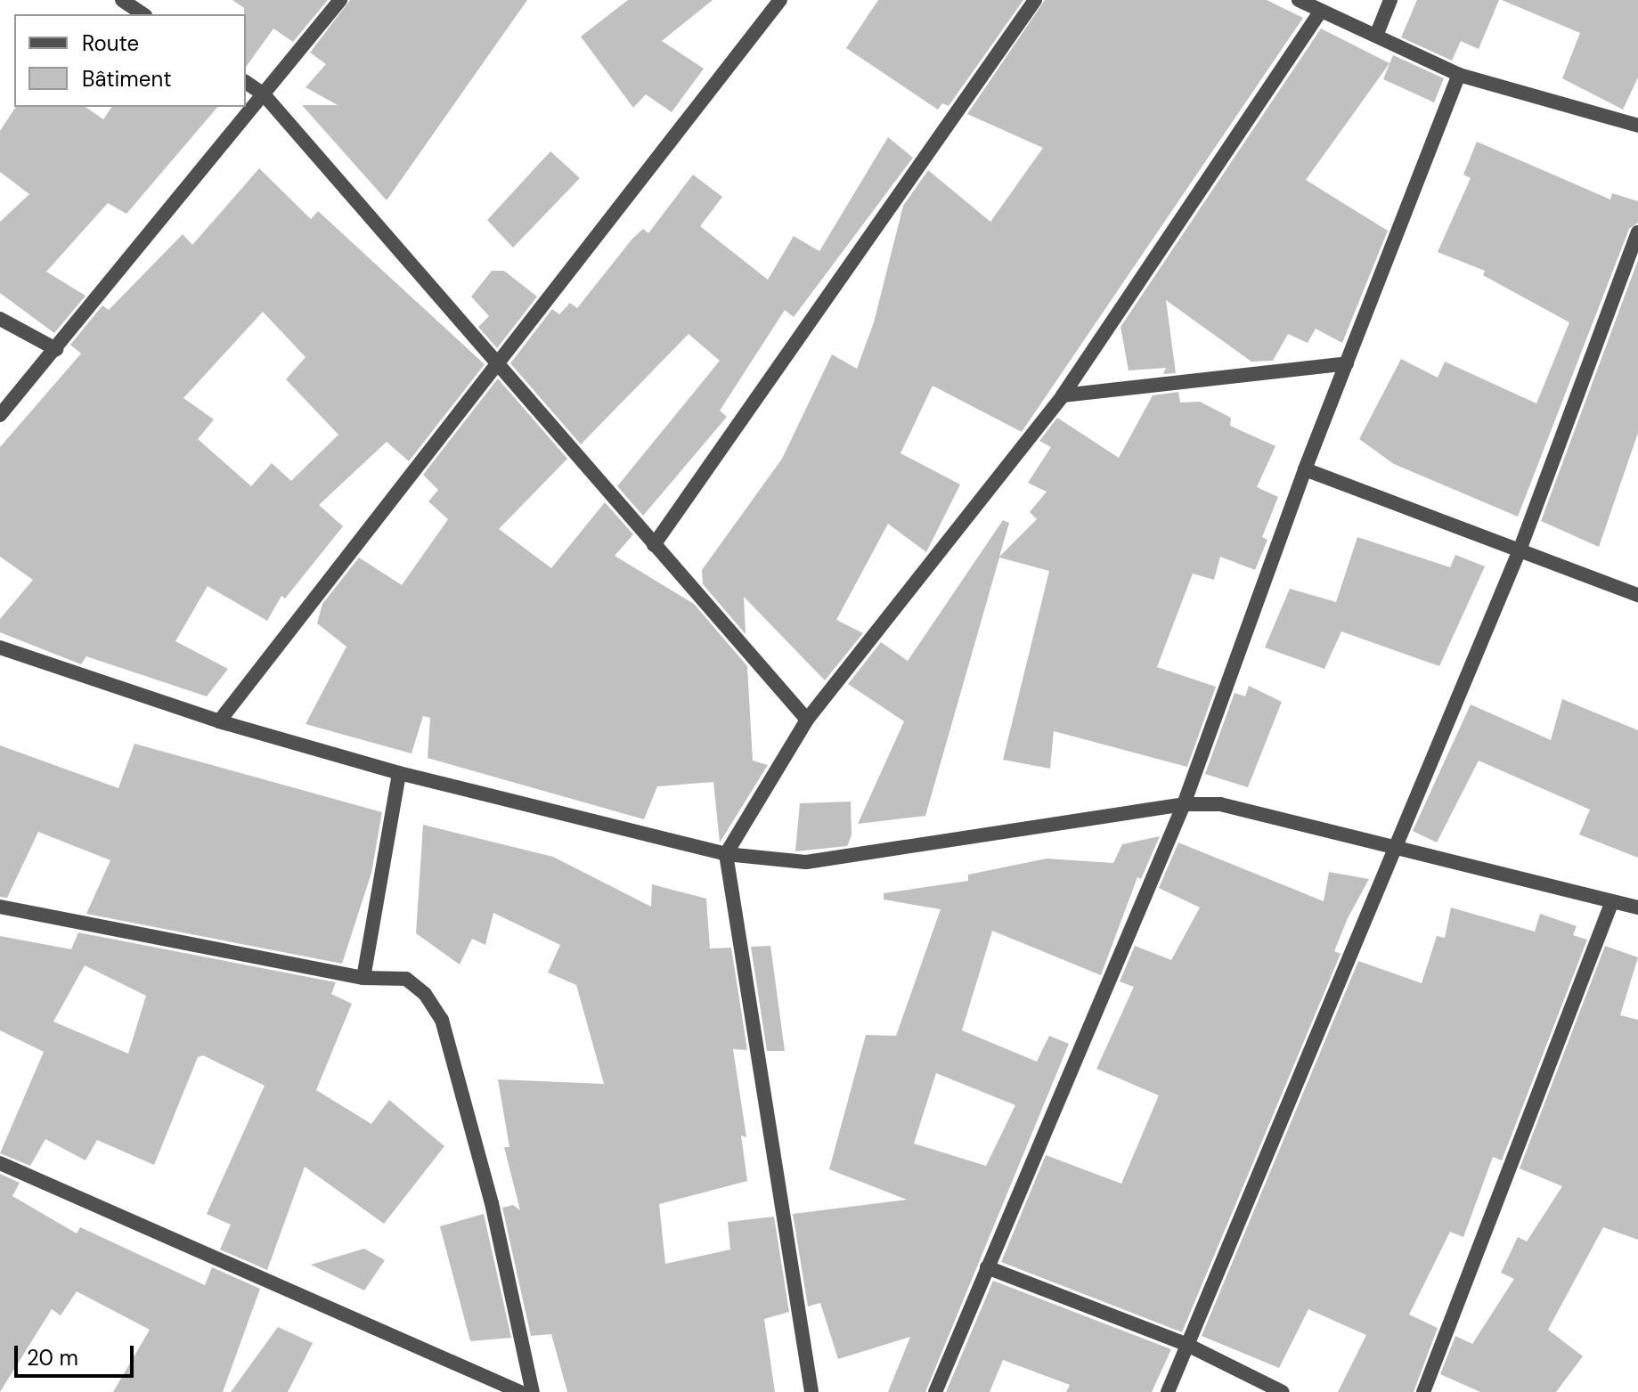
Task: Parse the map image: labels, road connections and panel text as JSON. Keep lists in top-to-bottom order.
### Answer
{
  "legend": ["Route", "Bâtiment"],
  "scale_bar": "20 m"
}
